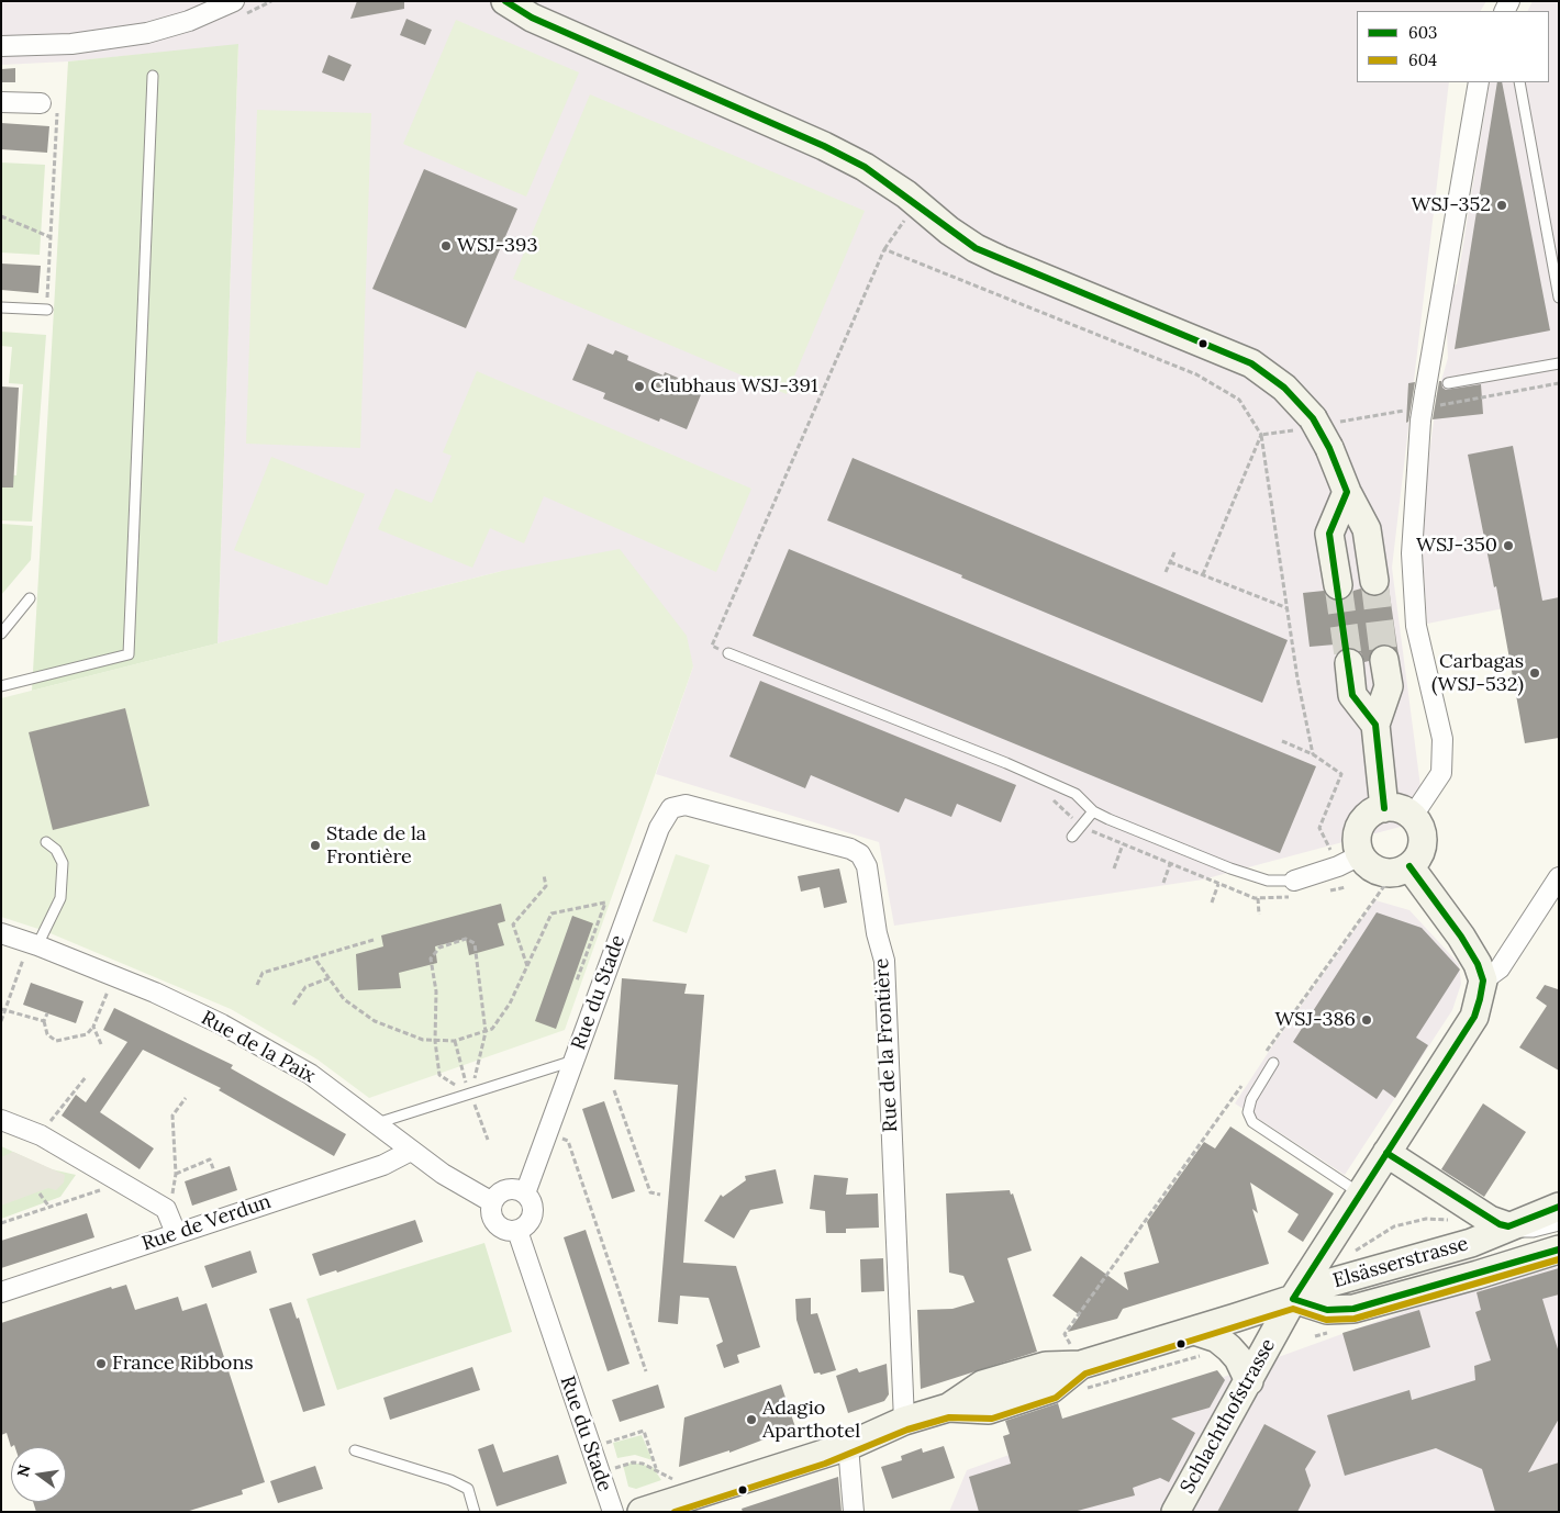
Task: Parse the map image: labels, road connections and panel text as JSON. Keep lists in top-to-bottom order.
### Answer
{
  "streets": {
    "main road": ["Elsässerstrasse", "Schlachthofstrasse"],
    "street": [
      "Rue du Stade",
      "Rue de la Frontière",
      "Rue de la Paix",
      "Rue de Verdun"
    ]
  },
  "crossings": [
    ["Rue du Stade", "Rue de la Frontière"],
    ["Rue du Stade", "Rue de la Paix"],
    ["Rue de la Paix", "Rue de Verdun"],
    ["Elsässerstrasse", "Schlachthofstrasse"]
  ],
  "places": [
    "WSJ-352",
    "WSJ-393",
    "Clubhaus WSJ-391",
    "WSJ-350",
    "Carbagas (WSJ-532)",
    "Stade de la Frontière",
    "WSJ-386",
    "France Ribbons",
    "Adagio Aparthotel"
  ],
  "lines": ["transit line 603", "transit line 604"],
  "legend": ["603", "604"],
  "north": "left"
}
